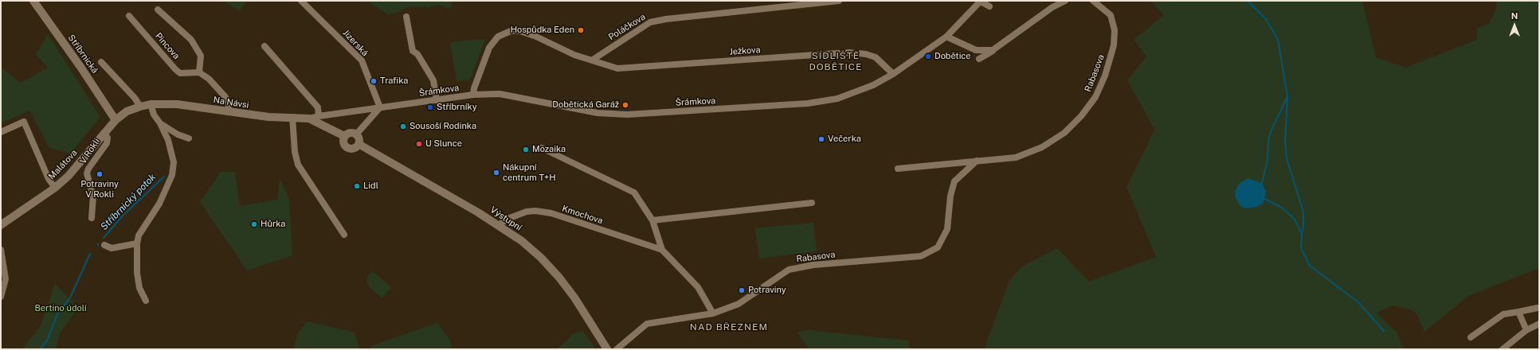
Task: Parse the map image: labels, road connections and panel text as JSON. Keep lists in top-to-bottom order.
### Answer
{
  "streets": {
    "street": [
      "Poláčkova",
      "Jizerská",
      "Pincova",
      "Ježkova",
      "Stříbrnická",
      "Rabasova",
      "Šrámkova",
      "Na Návsi",
      "V Rokli",
      "Malátova",
      "Kmochova",
      "Výstupní"
    ]
  },
  "crossings": [
    ["Poláčkova", "Ježkova"],
    ["Jizerská", "Šrámkova"],
    ["Ježkova", "Šrámkova"],
    ["Stříbrnická", "Na Návsi"],
    ["Stříbrnická", "Malátova"],
    ["Rabasova", "Kmochova"],
    ["Šrámkova", "Na Návsi"],
    ["Na Návsi", "Malátova"],
    ["Na Návsi", "Výstupní"],
    ["V Rokli", "Malátova"],
    ["Kmochova", "Výstupní"]
  ],
  "districts": ["SÍDLIŠTĚ DOBĚTICE", "NAD BŘEZNEM"],
  "water": ["Stříbrnický potok"],
  "parks": ["Bertino údolí"],
  "places": [
    "Hospůdka Eden",
    "Dobětice",
    "Trafika",
    "Dobětická Garáž",
    "Stříbrníky",
    "Sousoší Rodinka",
    "Večerka",
    "U Slunce",
    "Mozaika",
    "Nákupní centrum T+H",
    "Potraviny V Rokli",
    "Lidl",
    "Hůrka",
    "Potraviny"
  ],
  "north": "top"
}
